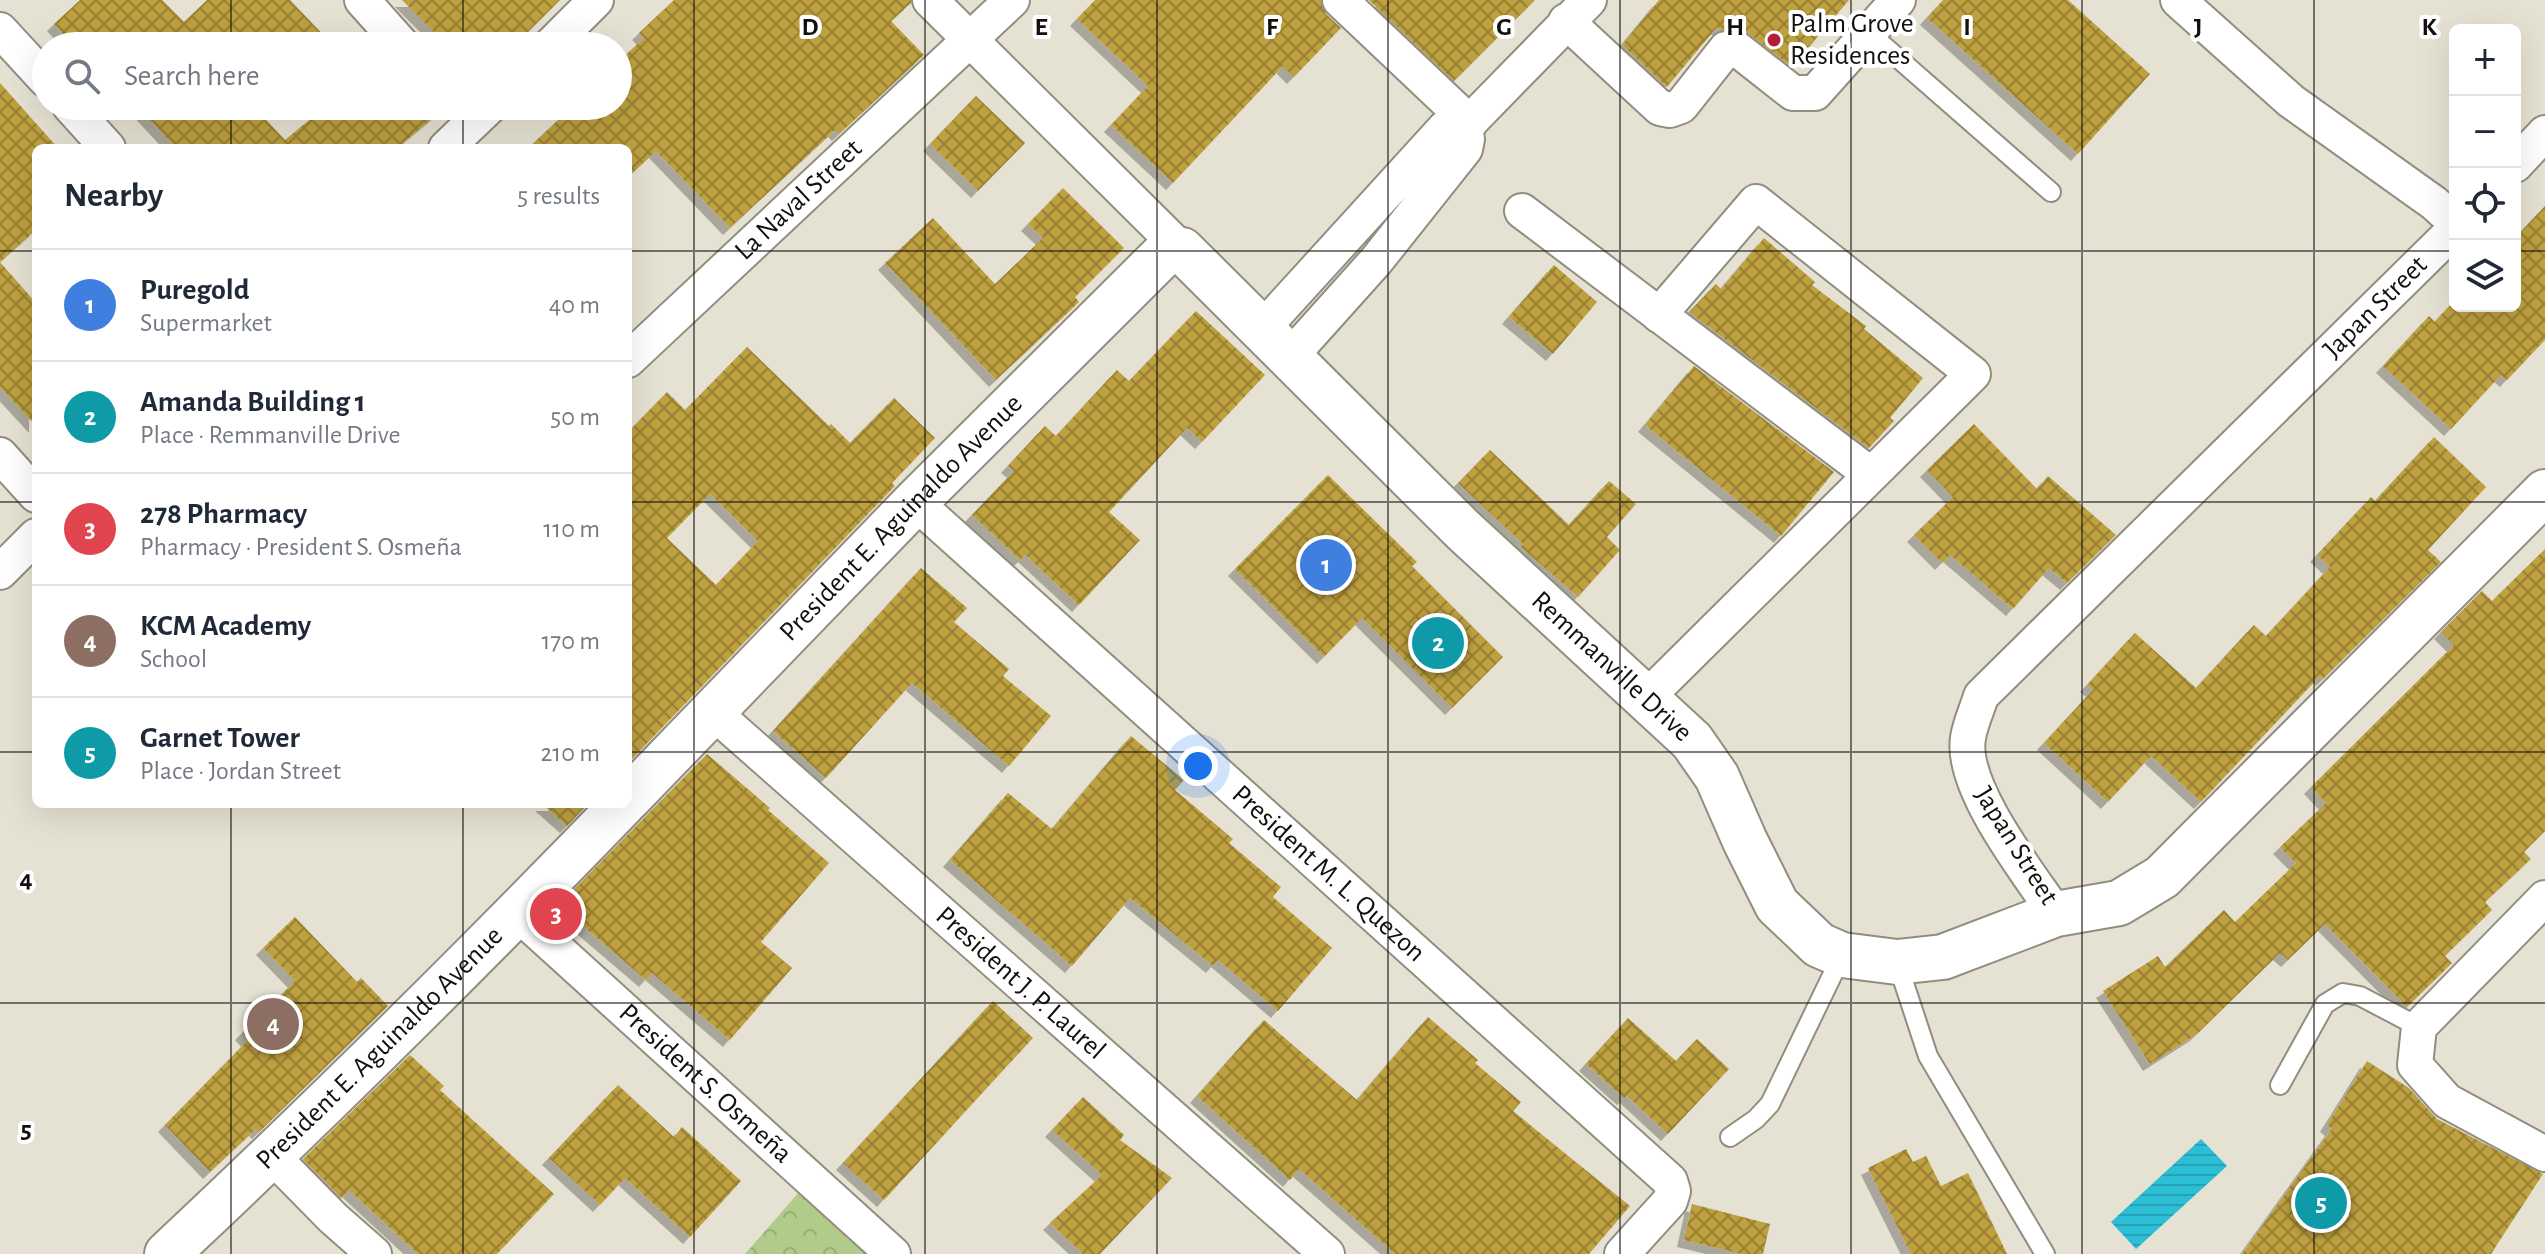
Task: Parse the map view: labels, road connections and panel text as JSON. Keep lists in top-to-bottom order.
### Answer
{
  "streets": {
    "main road": ["Japan Street", "President E. Aguinaldo Avenue", "Remmanville Drive"],
    "street": [
      "La Naval Street",
      "President M. L. Quezon",
      "President J. P. Laurel",
      "President S. Osmeña"
    ]
  },
  "crossings": [
    ["Japan Street", "Remmanville Drive"],
    ["President E. Aguinaldo Avenue", "Remmanville Drive"],
    ["President E. Aguinaldo Avenue", "President M. L. Quezon"],
    ["President E. Aguinaldo Avenue", "President J. P. Laurel"],
    ["President E. Aguinaldo Avenue", "President S. Osmeña"]
  ],
  "places": ["Palm Grove Residences"],
  "page": {
    "map_buttons": ["+", "−"],
    "search": "Search here",
    "heading": ["Nearby", "5 results"],
    "list": [
      {
        "mark": "1",
        "name": "Puregold",
        "note": "Supermarket",
        "value": "40 m"
      },
      {
        "mark": "2",
        "name": "Amanda Building 1",
        "note": "Place · Remmanville Drive",
        "value": "50 m"
      },
      {
        "mark": "3",
        "name": "278 Pharmacy",
        "note": "Pharmacy · President S. Osmeña",
        "value": "110 m"
      },
      {
        "mark": "4",
        "name": "KCM Academy",
        "note": "School",
        "value": "170 m"
      },
      {
        "mark": "5",
        "name": "Garnet Tower",
        "note": "Place · Jordan Street",
        "value": "210 m"
      }
    ],
    "pins": [
      "1",
      "2",
      "3",
      "4",
      "5"
    ]
  },
  "grid": {
    "columns": [
      "D",
      "E",
      "F",
      "G",
      "H",
      "I",
      "J",
      "K"
    ],
    "rows": ["4", "5"]
  }
}
